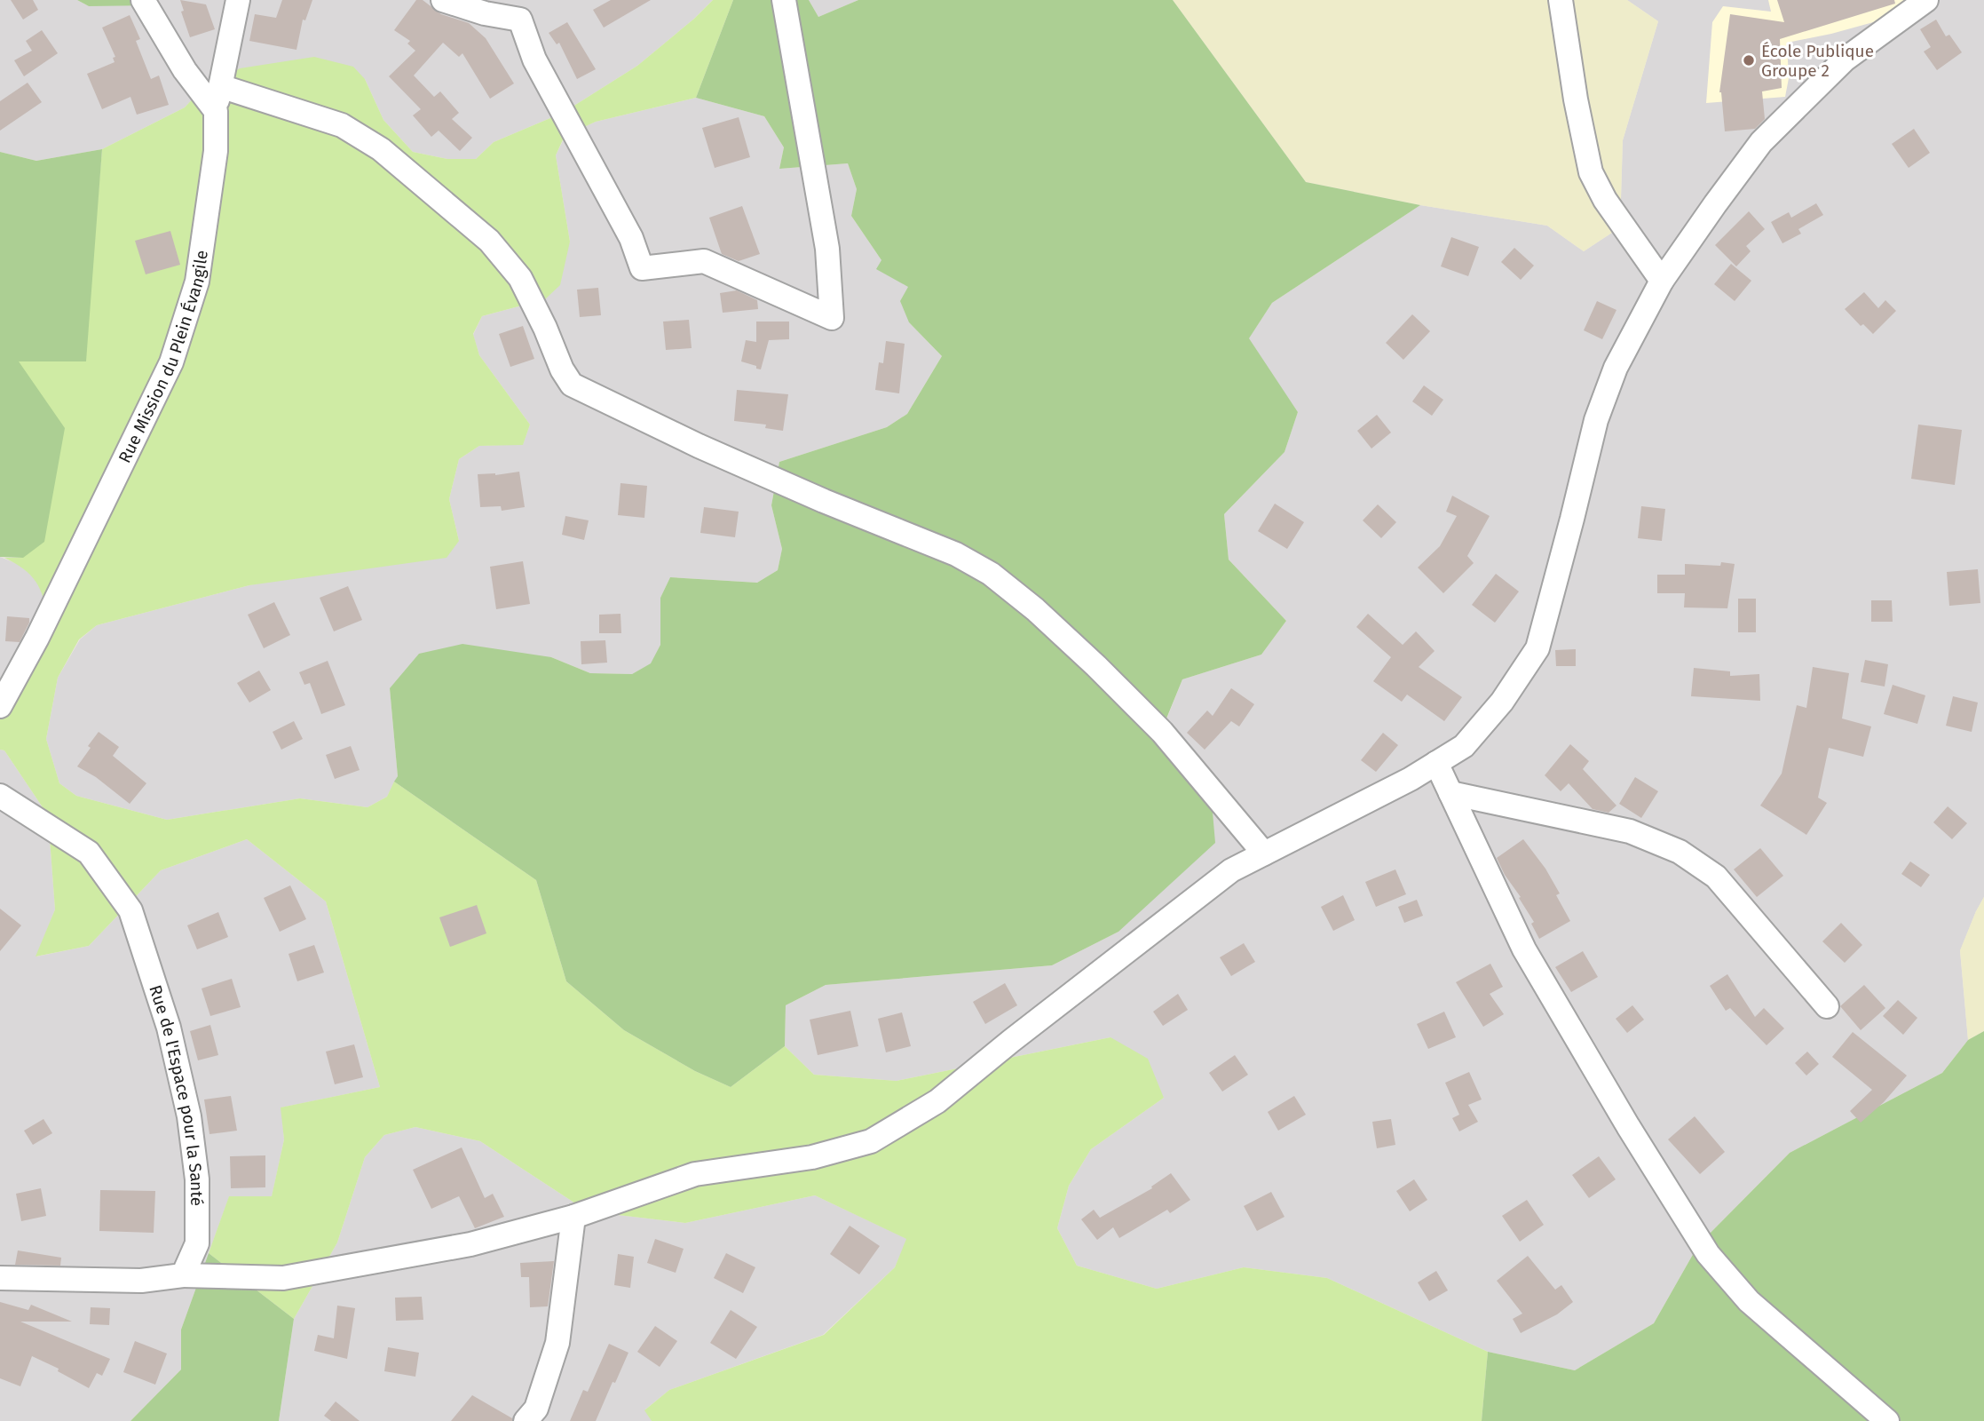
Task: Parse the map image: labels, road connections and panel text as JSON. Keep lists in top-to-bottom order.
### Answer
{
  "streets": {
    "street": ["Rue Mission du Plein Évangile", "Rue de l'Espace pour la Santé"]
  },
  "places": ["École Publique Groupe 2"]
}
